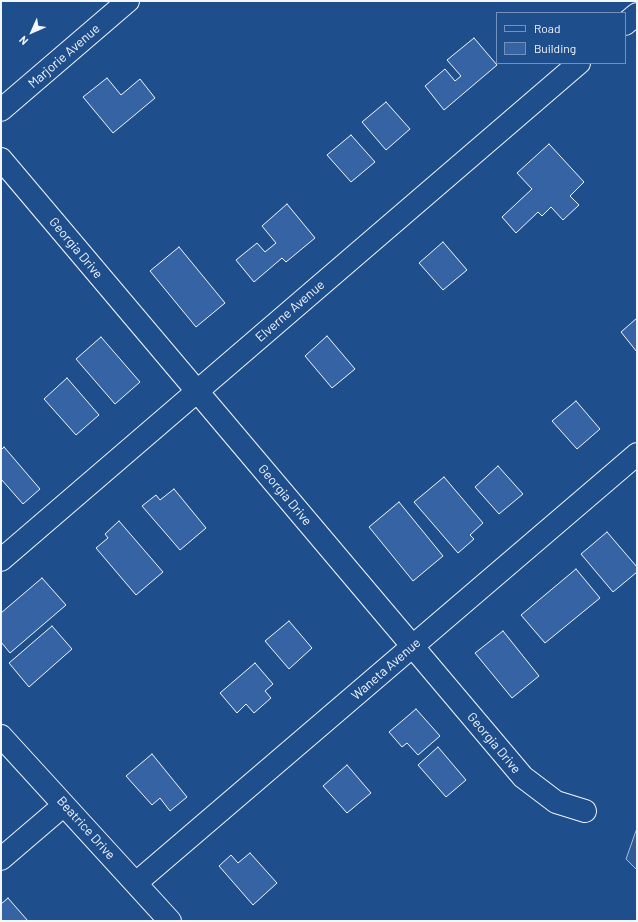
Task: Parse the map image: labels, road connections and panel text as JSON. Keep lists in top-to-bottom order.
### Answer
{
  "streets": {
    "street": [
      "Marjorie Avenue",
      "Georgia Drive",
      "Elverne Avenue",
      "Waneta Avenue",
      "Beatrice Drive"
    ]
  },
  "crossings": [
    ["Georgia Drive", "Elverne Avenue"],
    ["Georgia Drive", "Waneta Avenue"],
    ["Waneta Avenue", "Beatrice Drive"]
  ],
  "legend": ["Road", "Building"],
  "north": "bottom left"
}
